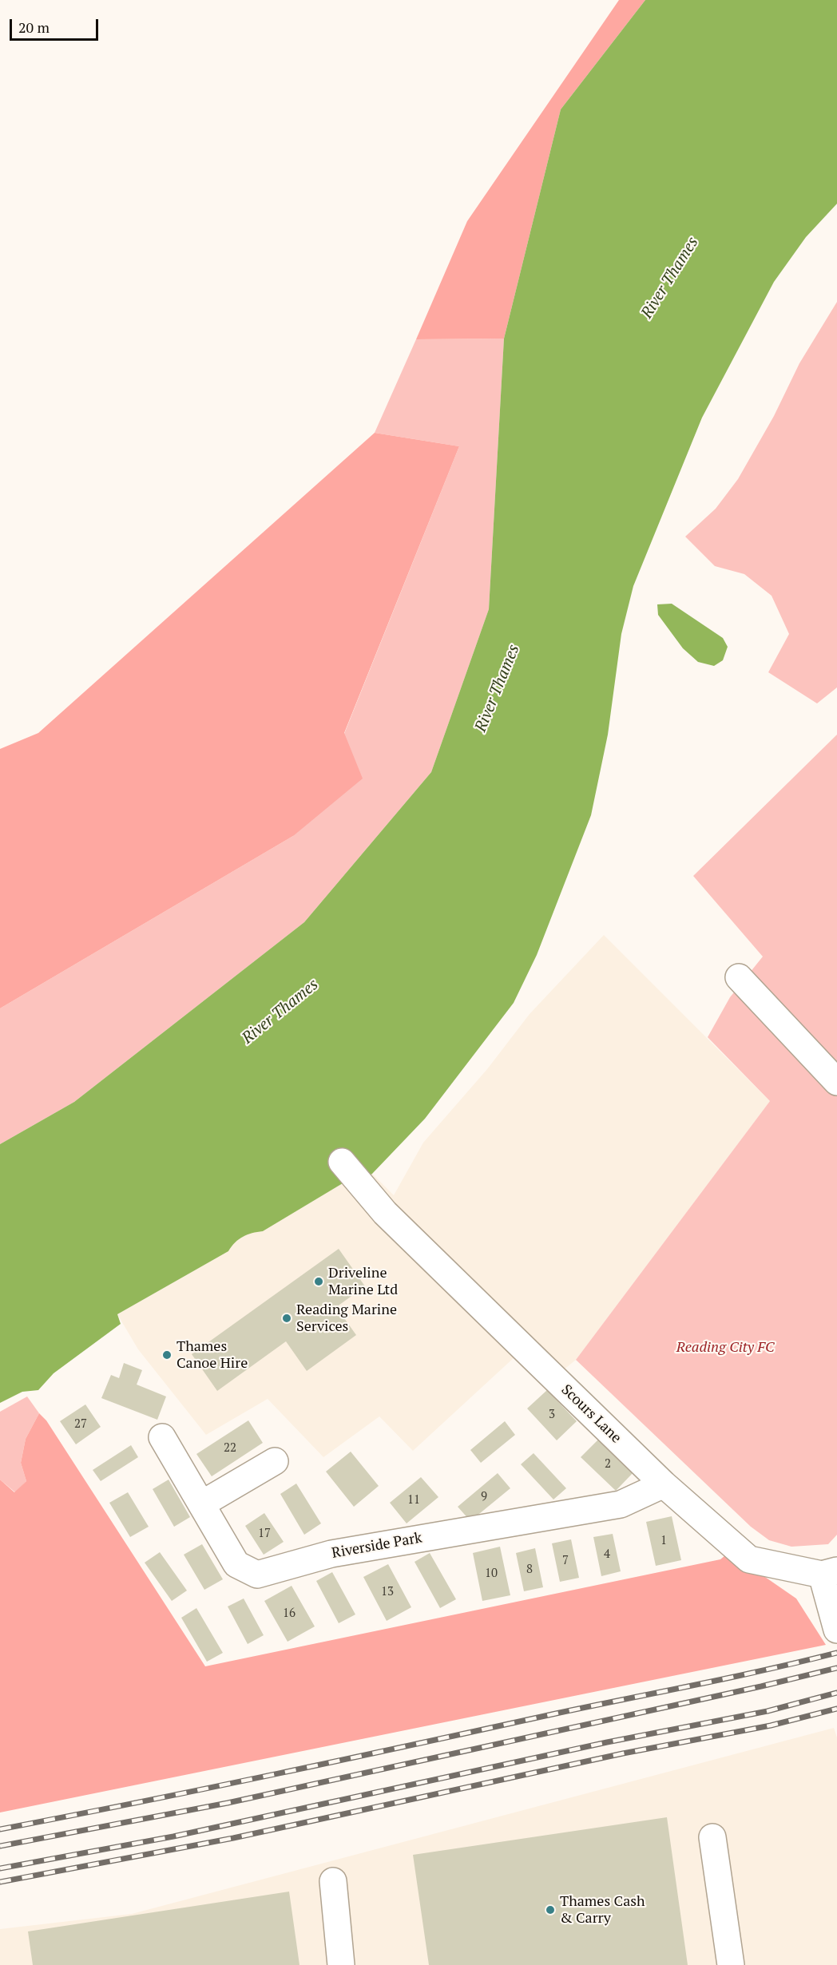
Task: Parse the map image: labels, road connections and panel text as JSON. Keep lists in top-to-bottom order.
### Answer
{
  "streets": {
    "street": ["Scours Lane", "Riverside Park"]
  },
  "crossings": [
    ["Scours Lane", "Riverside Park"]
  ],
  "water": ["River Thames"],
  "parks": ["Reading City FC"],
  "places": [
    "Driveline Marine Ltd",
    "Reading Marine Services",
    "Thames Canoe Hire",
    "Thames Cash & Carry"
  ],
  "house_numbers": [
    "3",
    "27",
    "22",
    "2",
    "9",
    "11",
    "17",
    "1",
    "4",
    "7",
    "8",
    "10",
    "13",
    "16"
  ],
  "scale_bar": "20 m"
}
